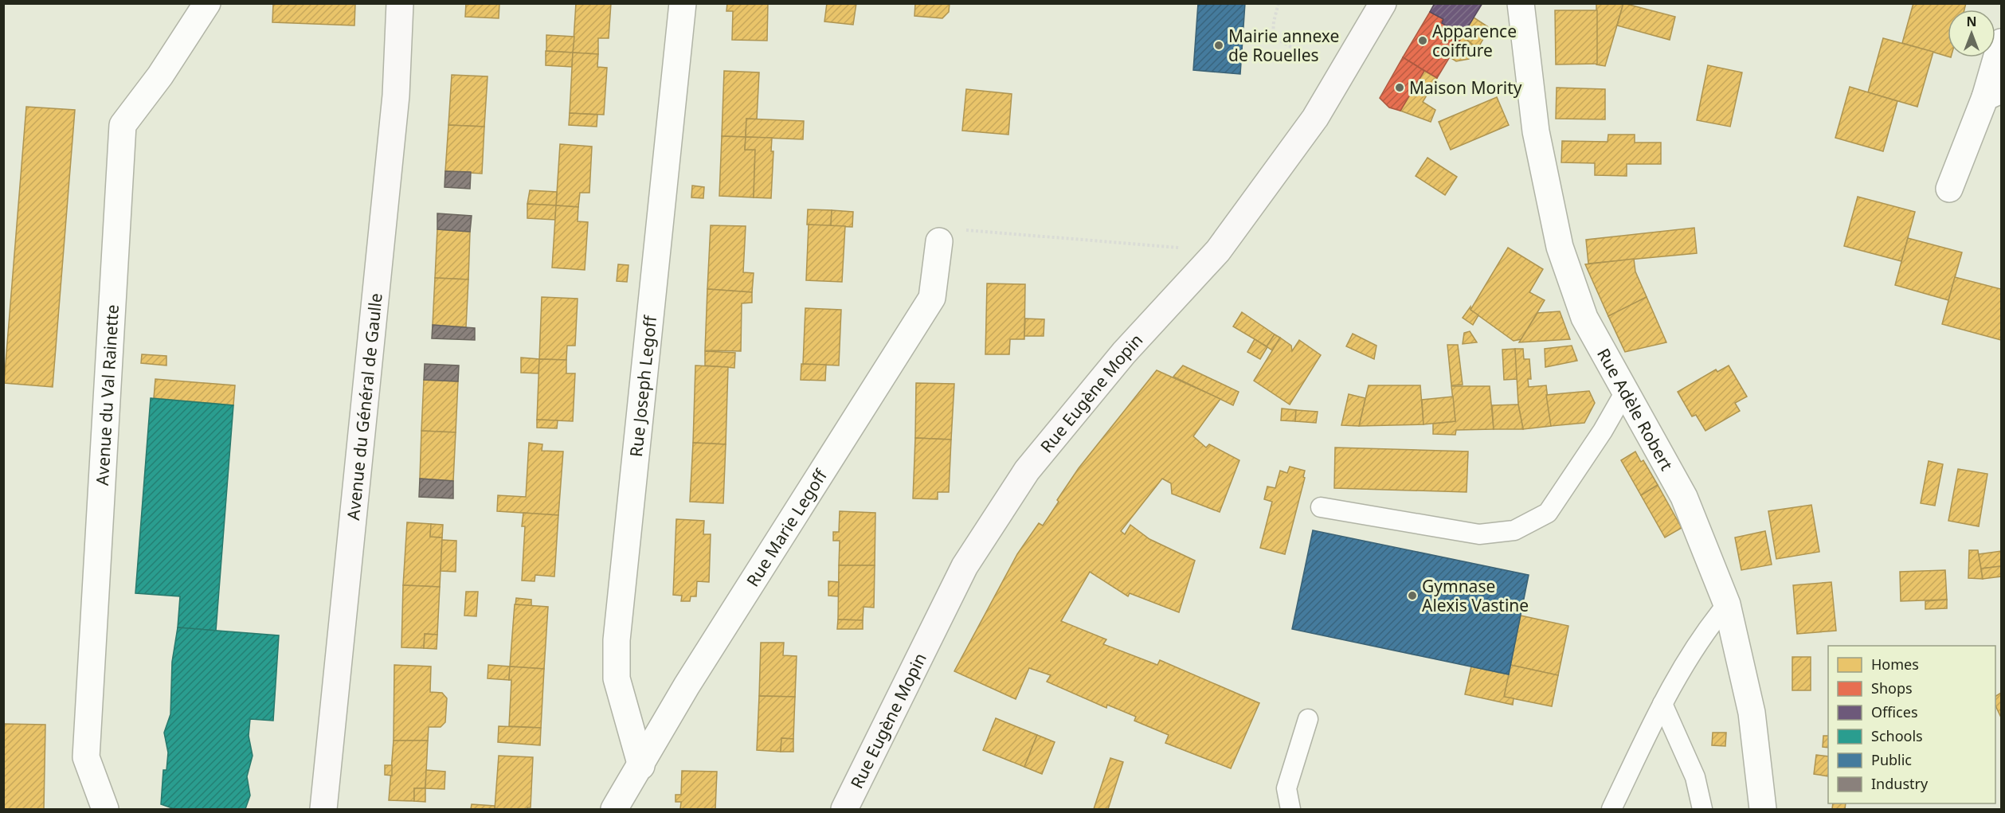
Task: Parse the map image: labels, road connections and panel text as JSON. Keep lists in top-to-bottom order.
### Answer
{
  "streets": {
    "main road": ["Rue Eugène Mopin", "Avenue du Général de Gaulle"],
    "street": [
      "Rue Joseph Legoff",
      "Avenue du Val Rainette",
      "Rue Adèle Robert",
      "Rue Marie Legoff"
    ]
  },
  "crossings": [
    ["Rue Joseph Legoff", "Rue Marie Legoff"]
  ],
  "places": [
    "Apparence coiffure",
    "Mairie annexe de Rouelles",
    "Maison Mority",
    "Gymnase Alexis Vastine"
  ],
  "legend": [
    "Homes",
    "Shops",
    "Offices",
    "Schools",
    "Public",
    "Industry"
  ],
  "north": "top"
}
